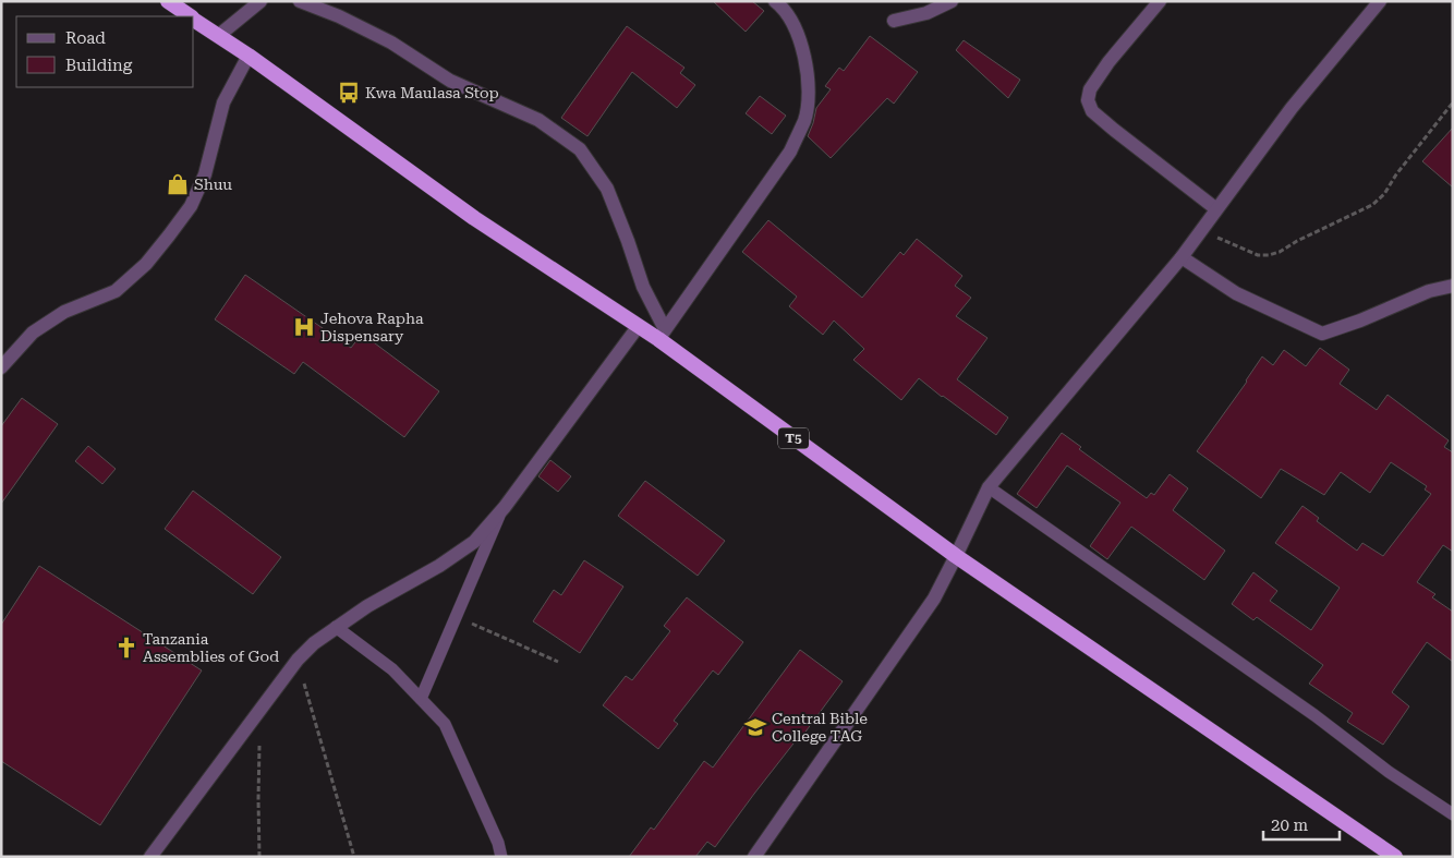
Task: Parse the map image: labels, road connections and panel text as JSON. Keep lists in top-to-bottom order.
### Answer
{
  "streets": {
    "highway": ["T5"]
  },
  "places": {
    "bus stop": ["Kwa Maulasa Stop"],
    "shop": ["Shuu"],
    "hospital": ["Jehova Rapha Dispensary"],
    "church": ["Tanzania Assemblies of God"],
    "school or university": ["Central Bible College TAG"]
  },
  "legend": ["Road", "Building"],
  "scale_bar": "20 m"
}
